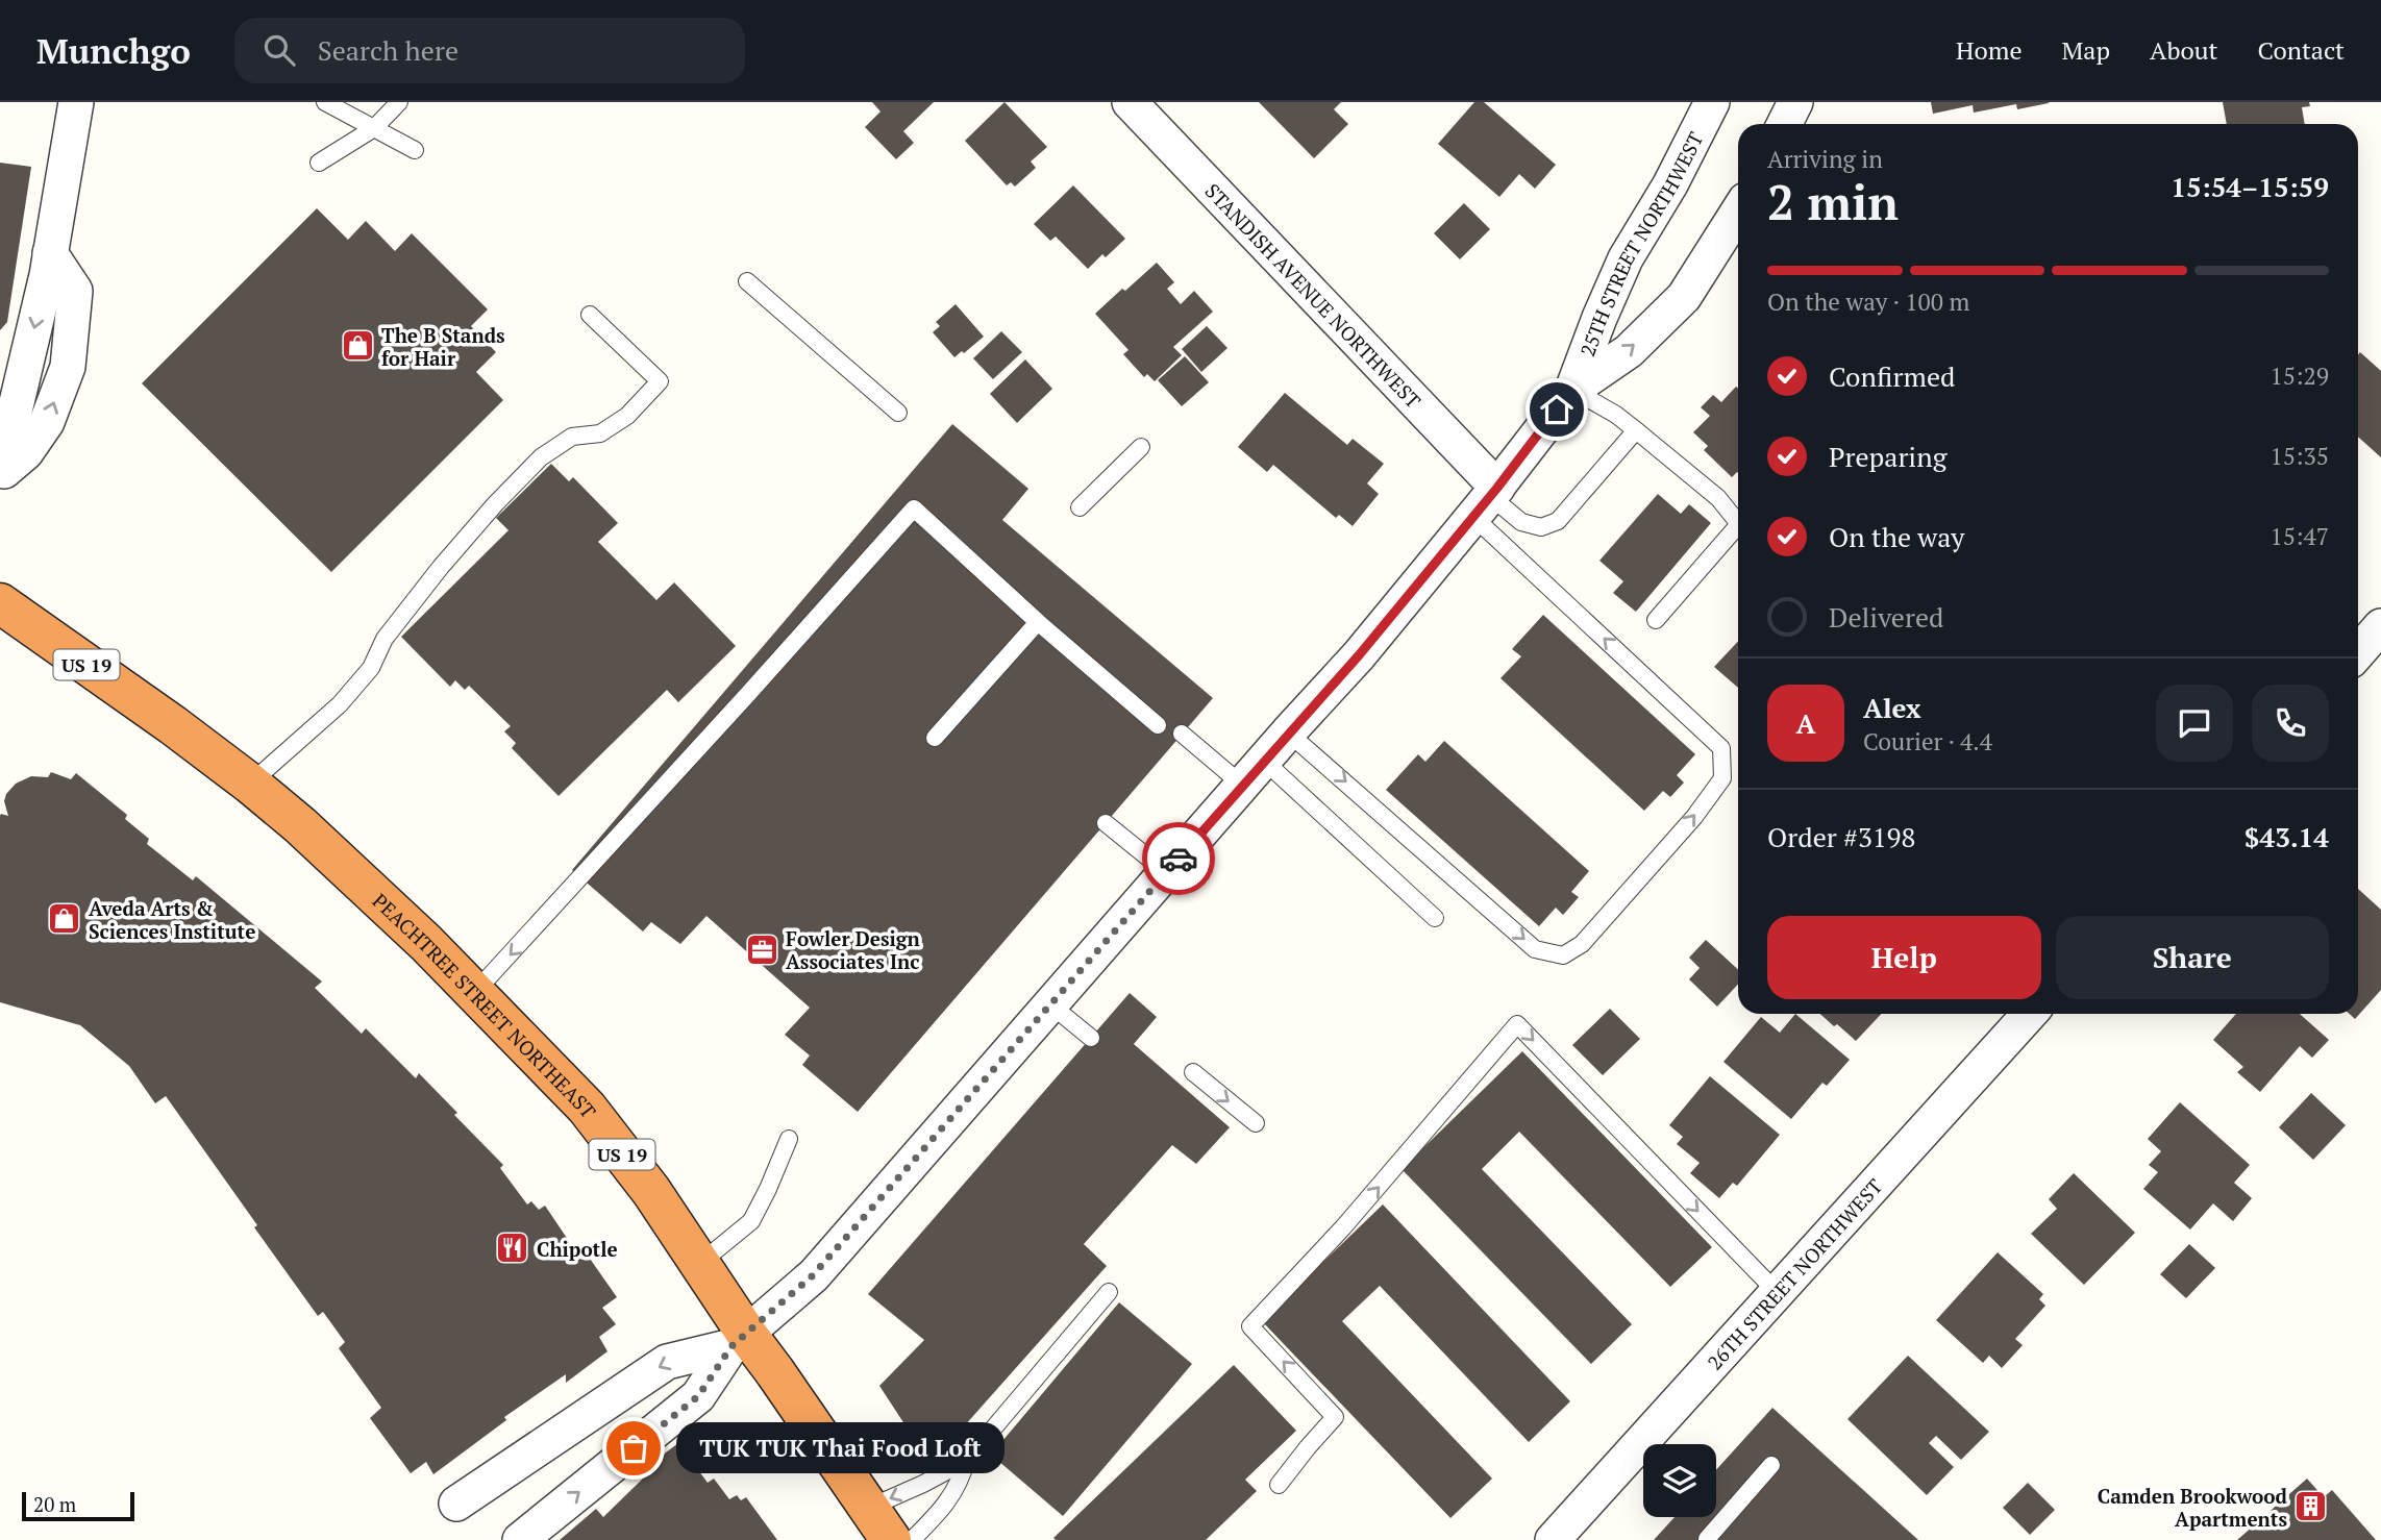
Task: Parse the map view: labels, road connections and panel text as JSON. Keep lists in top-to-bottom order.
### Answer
{
  "streets": {
    "highway": ["US 19", "PEACHTREE STREET NORTHEAST"],
    "street": ["25TH STREET NORTHWEST", "STANDISH AVENUE NORTHWEST", "26TH STREET NORTHWEST"]
  },
  "crossings": [
    ["25TH STREET NORTHWEST", "STANDISH AVENUE NORTHWEST"],
    ["25TH STREET NORTHWEST", "PEACHTREE STREET NORTHEAST"]
  ],
  "places": {
    "shop": ["The B Stands for Hair", "Aveda Arts & Sciences Institute"],
    "office": ["Fowler Design Associates Inc"],
    "restaurant": ["Chipotle"],
    "other": ["TUK TUK Thai Food Loft"],
    "building": ["Camden Brookwood Apartments"]
  },
  "scale_bar": "20 m",
  "page": {
    "header": "Munchgo",
    "search": "Search here",
    "nav": [
      "Home",
      "Map",
      "About",
      "Contact"
    ],
    "heading": ["2 min", "Arriving in", "15:54–15:59"],
    "panel": [
      "Alex",
      "Courier · 4.4",
      "Order #3198",
      "$43.14"
    ],
    "bar": "On the way · 100 m",
    "list": [
      ["Confirmed", "15:29"],
      ["Preparing", "15:35"],
      ["On the way", "15:47"],
      "Delivered"
    ],
    "round": "A",
    "buttons": ["Help", "Share"],
    "bubble": "TUK TUK Thai Food Loft",
    "scale": "20 m"
  }
}
